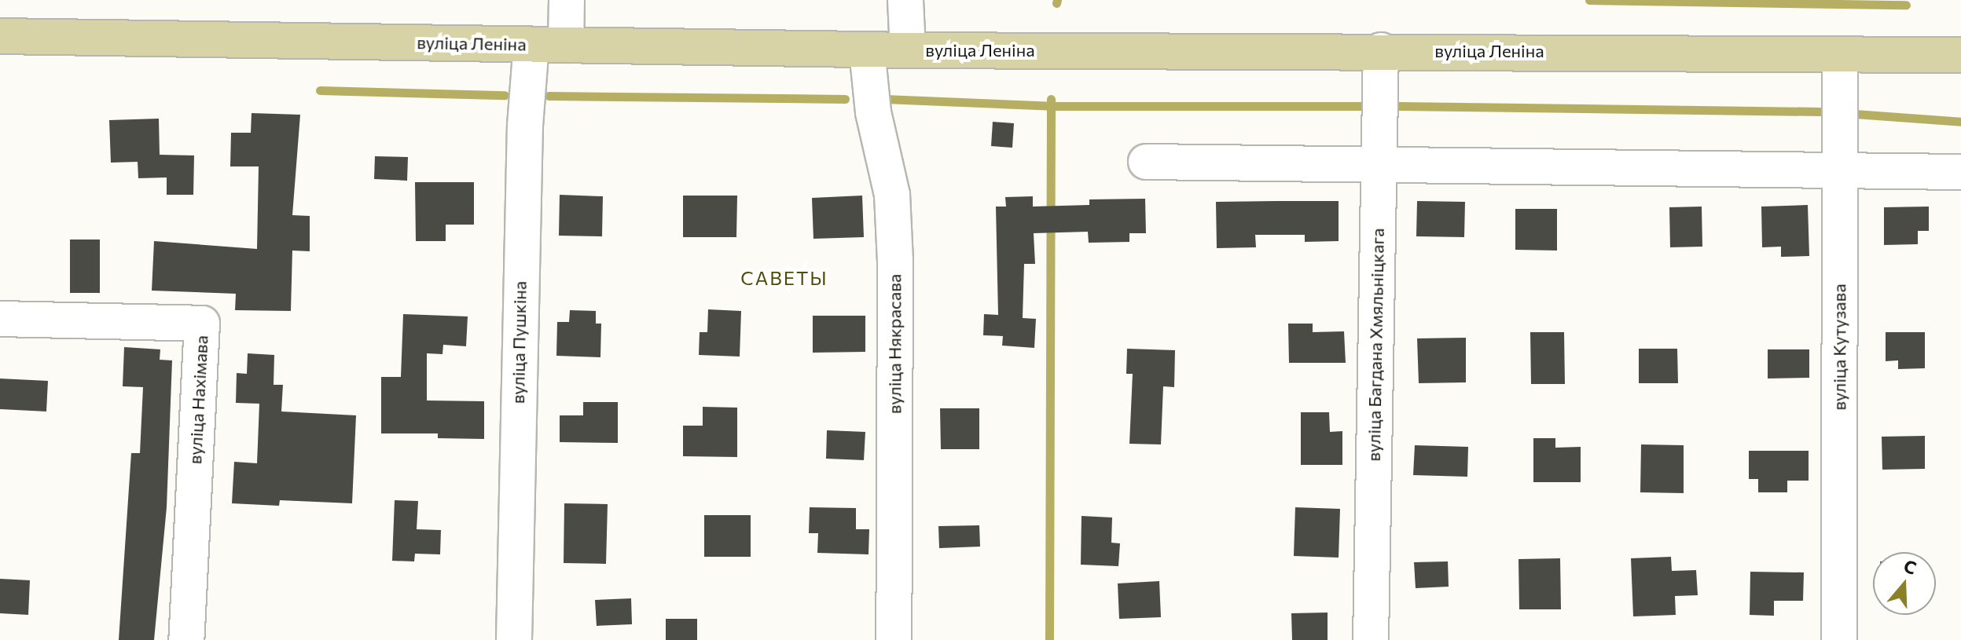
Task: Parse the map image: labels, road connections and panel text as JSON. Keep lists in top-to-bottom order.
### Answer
{
  "streets": {
    "main road": ["вуліца Леніна"],
    "street": [
      "вуліца Пушкіна",
      "вуліца Някрасава",
      "вуліца Багдана Хмяльніцкага",
      "вуліца Кутузава",
      "вуліца Нахімава"
    ]
  },
  "crossings": [
    ["вуліца Леніна", "вуліца Пушкіна"],
    ["вуліца Леніна", "вуліца Някрасава"],
    ["вуліца Леніна", "вуліца Багдана Хмяльніцкага"],
    ["вуліца Леніна", "вуліца Кутузава"]
  ],
  "districts": ["САВЕТЫ"],
  "north": "top"
}
